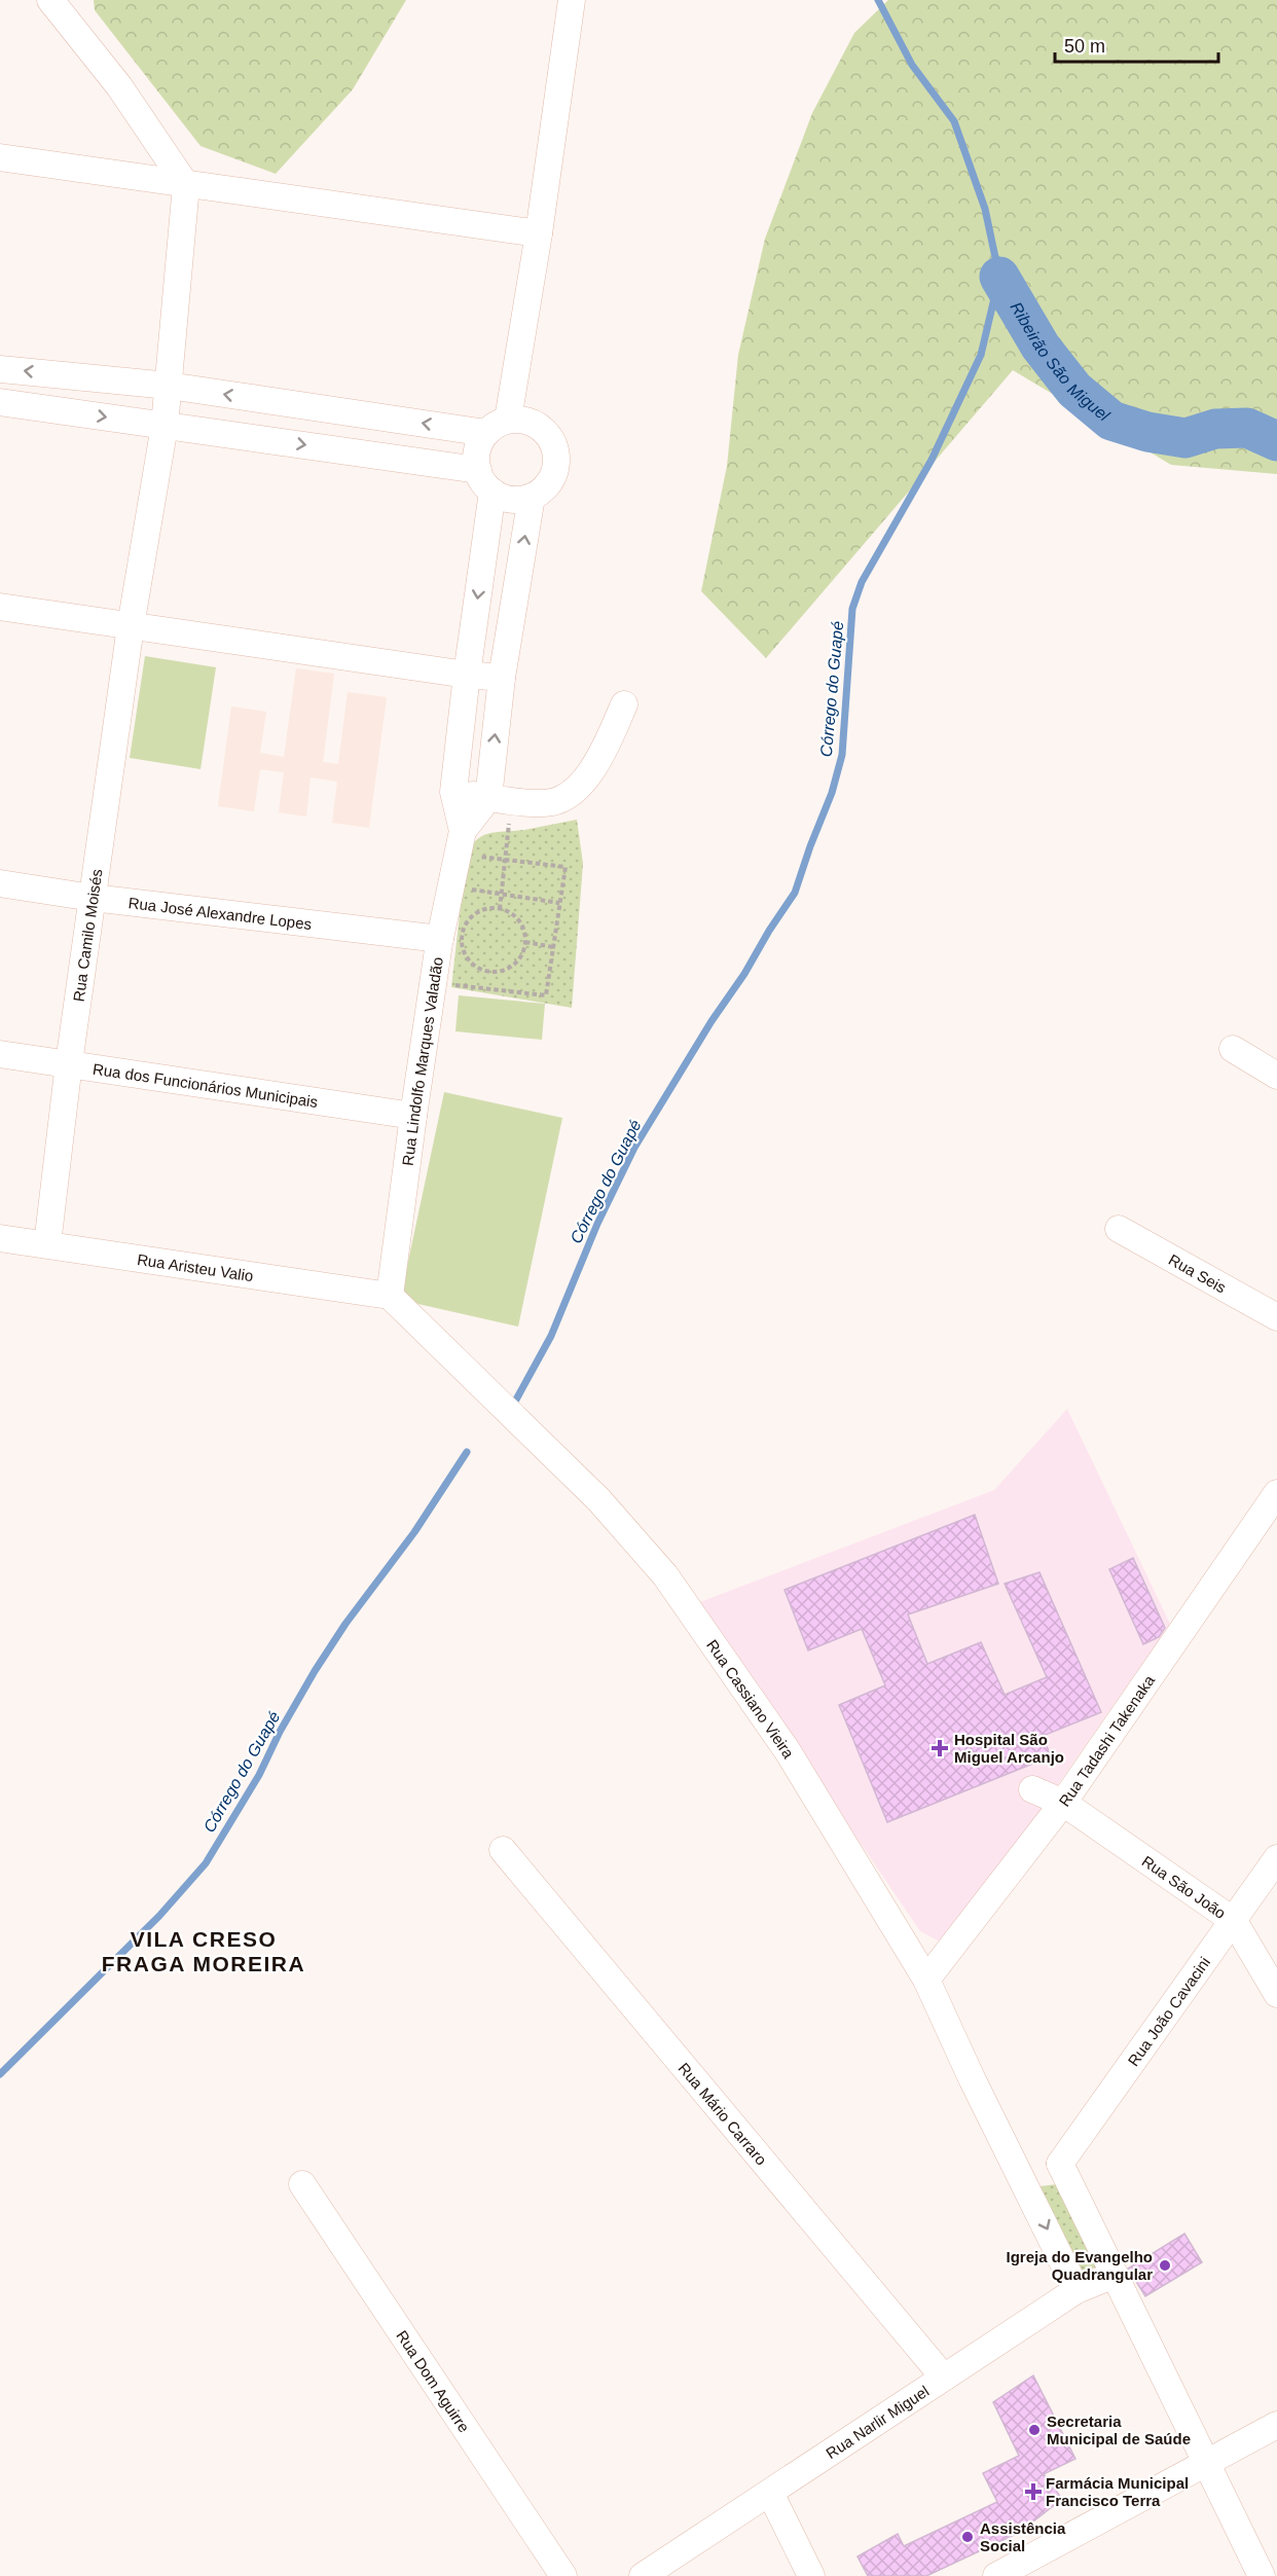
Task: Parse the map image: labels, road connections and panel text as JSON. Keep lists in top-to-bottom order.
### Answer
{
  "streets": {
    "street": [
      "Rua José Alexandre Lopes",
      "Rua Camilo Moisés",
      "Rua Lindolfo Marques Valadão",
      "Rua dos Funcionários Municipais",
      "Rua Aristeu Valio",
      "Rua Seis",
      "Rua Cassiano Vieira",
      "Rua Tadashi Takenaka",
      "Rua São João",
      "Rua João Cavacini",
      "Rua Mário Carraro",
      "Rua Dom Aguirre",
      "Rua Narlir Miguel"
    ]
  },
  "crossings": [
    ["Rua José Alexandre Lopes", "Rua Camilo Moisés"],
    ["Rua José Alexandre Lopes", "Rua Lindolfo Marques Valadão"],
    ["Rua Camilo Moisés", "Rua dos Funcionários Municipais"],
    ["Rua Camilo Moisés", "Rua Aristeu Valio"],
    ["Rua Lindolfo Marques Valadão", "Rua dos Funcionários Municipais"],
    ["Rua Lindolfo Marques Valadão", "Rua Aristeu Valio"],
    ["Rua Lindolfo Marques Valadão", "Rua Cassiano Vieira"],
    ["Rua Aristeu Valio", "Rua Cassiano Vieira"],
    ["Rua Cassiano Vieira", "Rua Tadashi Takenaka"],
    ["Rua Cassiano Vieira", "Rua Narlir Miguel"],
    ["Rua Tadashi Takenaka", "Rua São João"],
    ["Rua São João", "Rua João Cavacini"],
    ["Rua Mário Carraro", "Rua Narlir Miguel"]
  ],
  "districts": ["VILA CRESO FRAGA MOREIRA"],
  "water": ["Ribeirão São Miguel", "Córrego do Guapé"],
  "places": {
    "health": ["Hospital São Miguel Arcanjo", "Farmácia Municipal Francisco Terra"],
    "other": ["Igreja do Evangelho Quadrangular", "Secretaria Municipal de Saúde", "Assistência Social"]
  },
  "scale_bar": "50 m"
}
